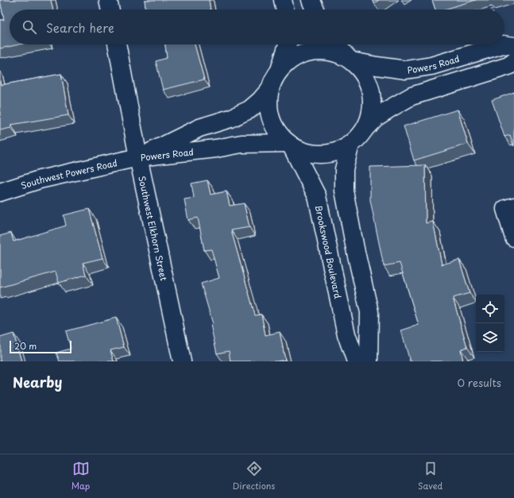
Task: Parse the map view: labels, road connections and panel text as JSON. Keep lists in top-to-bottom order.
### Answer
{
  "streets": {
    "main road": [
      "Powers Road",
      "Southwest Powers Road",
      "Southwest Elkhorn Street",
      "Brookswood Boulevard"
    ]
  },
  "crossings": [
    ["Powers Road", "Southwest Powers Road"],
    ["Powers Road", "Southwest Elkhorn Street"],
    ["Powers Road", "Brookswood Boulevard"],
    ["Southwest Powers Road", "Southwest Elkhorn Street"]
  ],
  "scale_bar": "20 m",
  "page": {
    "search": "Search here",
    "scale": "20 m",
    "heading": ["Nearby", "0 results"],
    "nav": ["Map", "Directions", "Saved"]
  }
}
